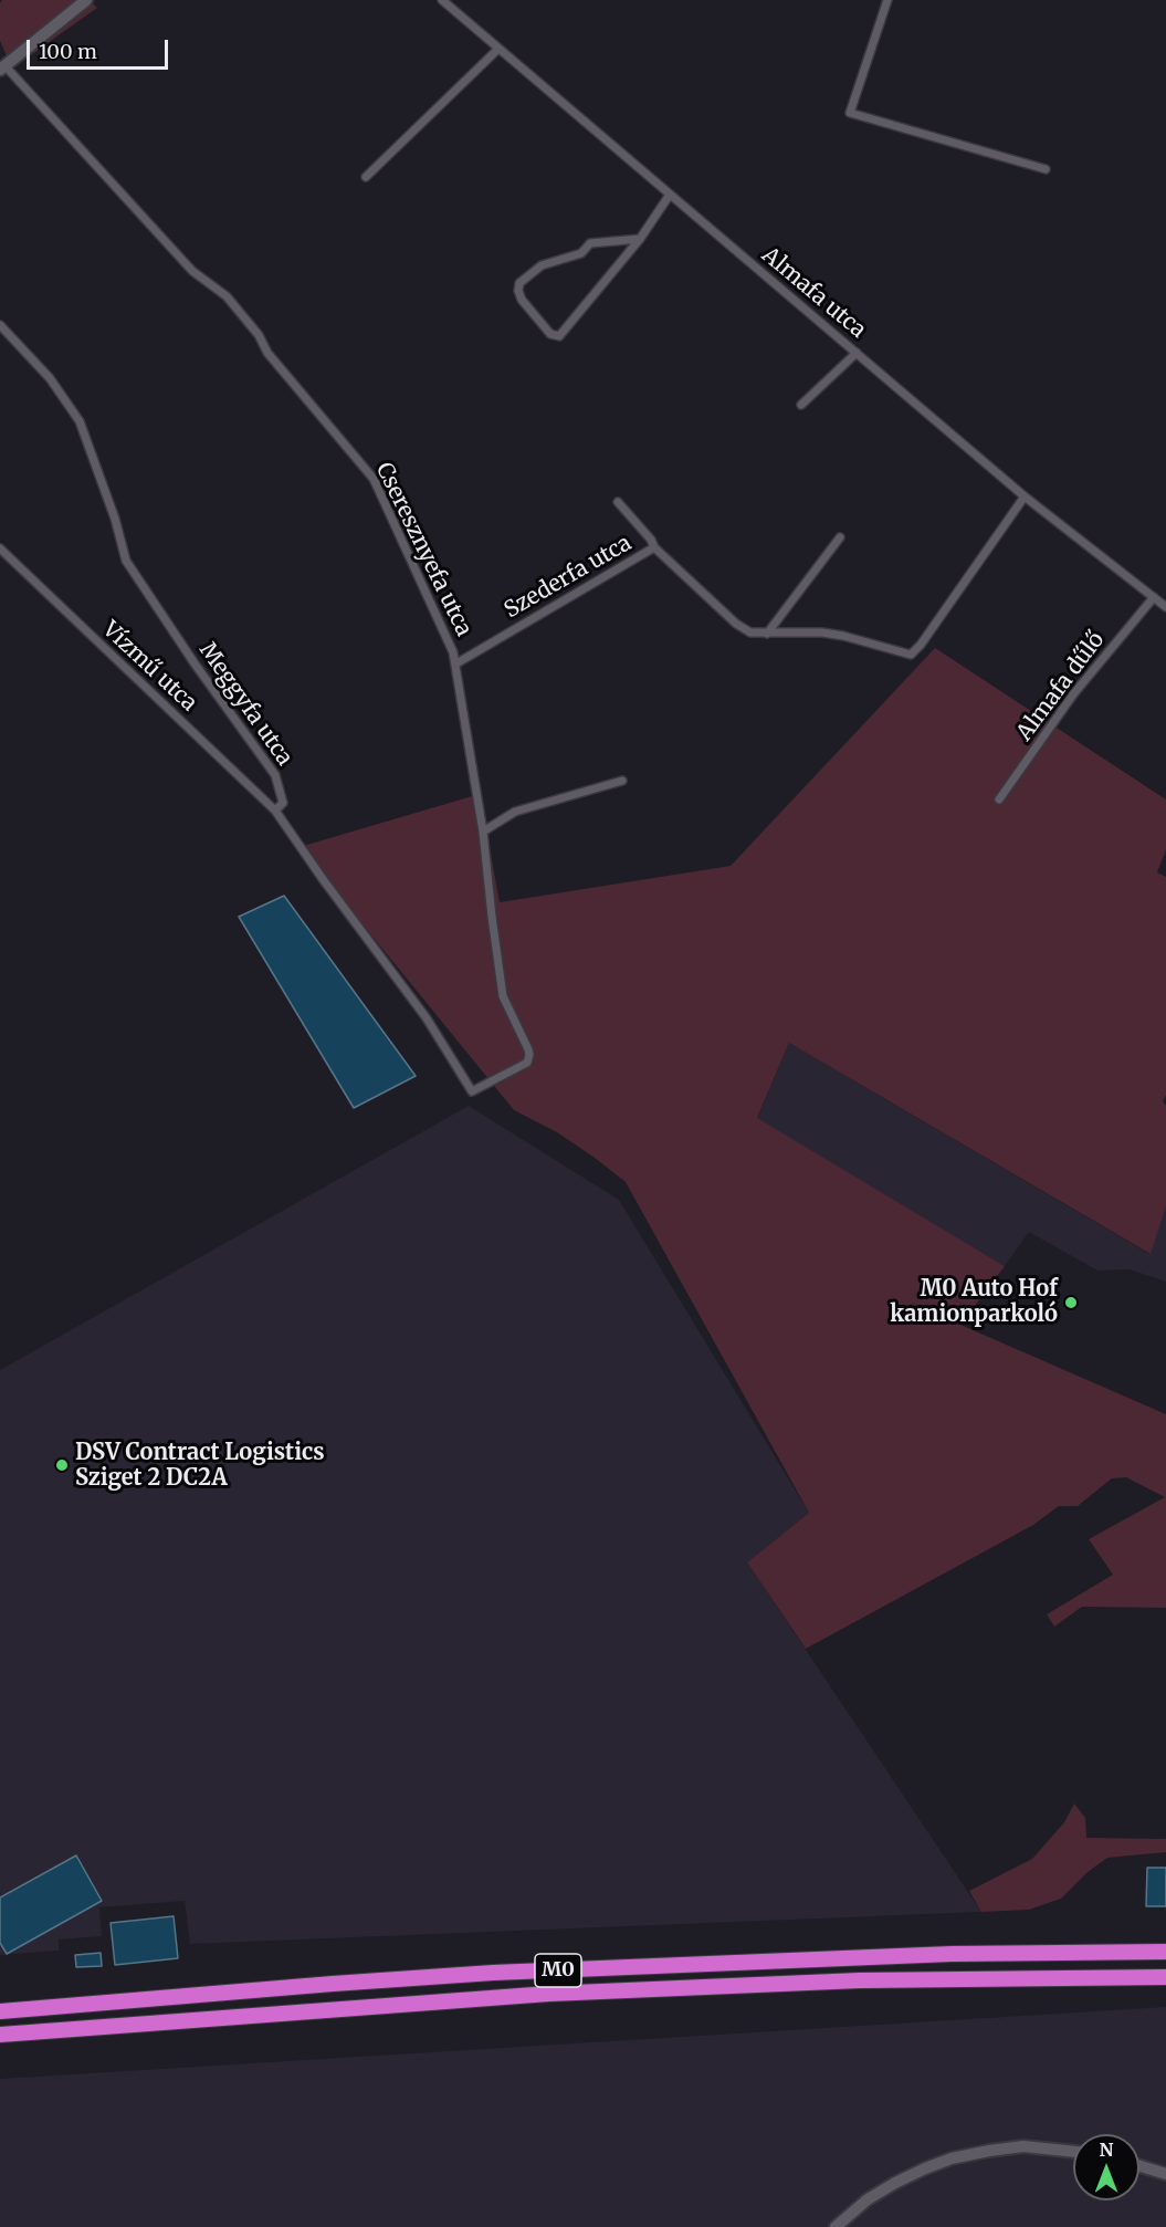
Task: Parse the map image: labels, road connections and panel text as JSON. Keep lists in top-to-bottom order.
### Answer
{
  "streets": {
    "highway": ["M0"],
    "street": [
      "Almafa utca",
      "Cseresznyefa utca",
      "Szederfa utca",
      "Vízmű utca",
      "Almafa dűlő",
      "Meggyfa utca"
    ]
  },
  "crossings": [
    ["Almafa utca", "Szederfa utca"],
    ["Almafa utca", "Almafa dűlő"],
    ["Cseresznyefa utca", "Szederfa utca"],
    ["Cseresznyefa utca", "Vízmű utca"],
    ["Cseresznyefa utca", "Meggyfa utca"],
    ["Vízmű utca", "Meggyfa utca"]
  ],
  "places": ["M0 Auto Hof kamionparkoló", "DSV Contract Logistics Sziget 2 DC2A"],
  "scale_bar": "100 m",
  "north": "top"
}
